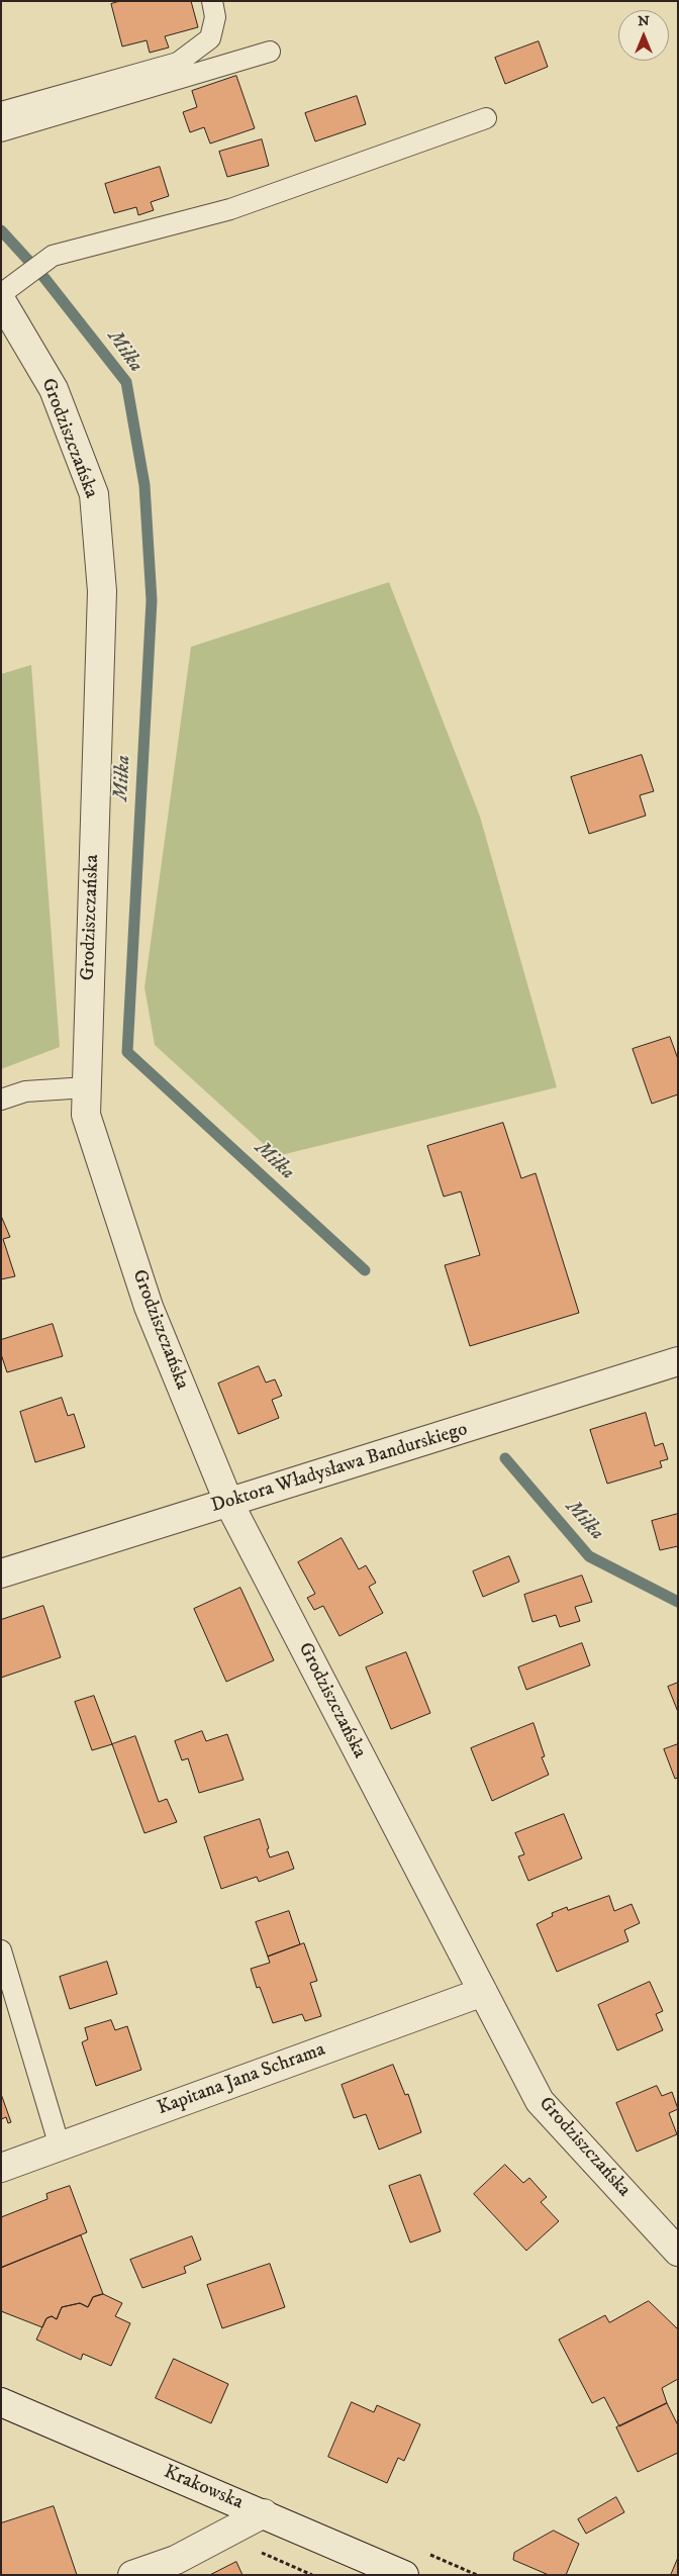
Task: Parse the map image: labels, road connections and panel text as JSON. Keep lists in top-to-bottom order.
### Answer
{
  "streets": {
    "street": [
      "Grodziszczańska",
      "Doktora Władysława Bandurskiego",
      "Kapitana Jana Schrama",
      "Krakowska"
    ]
  },
  "crossings": [
    ["Grodziszczańska", "Doktora Władysława Bandurskiego"],
    ["Grodziszczańska", "Kapitana Jana Schrama"]
  ],
  "water": ["Miłka"],
  "north": "top"
}
